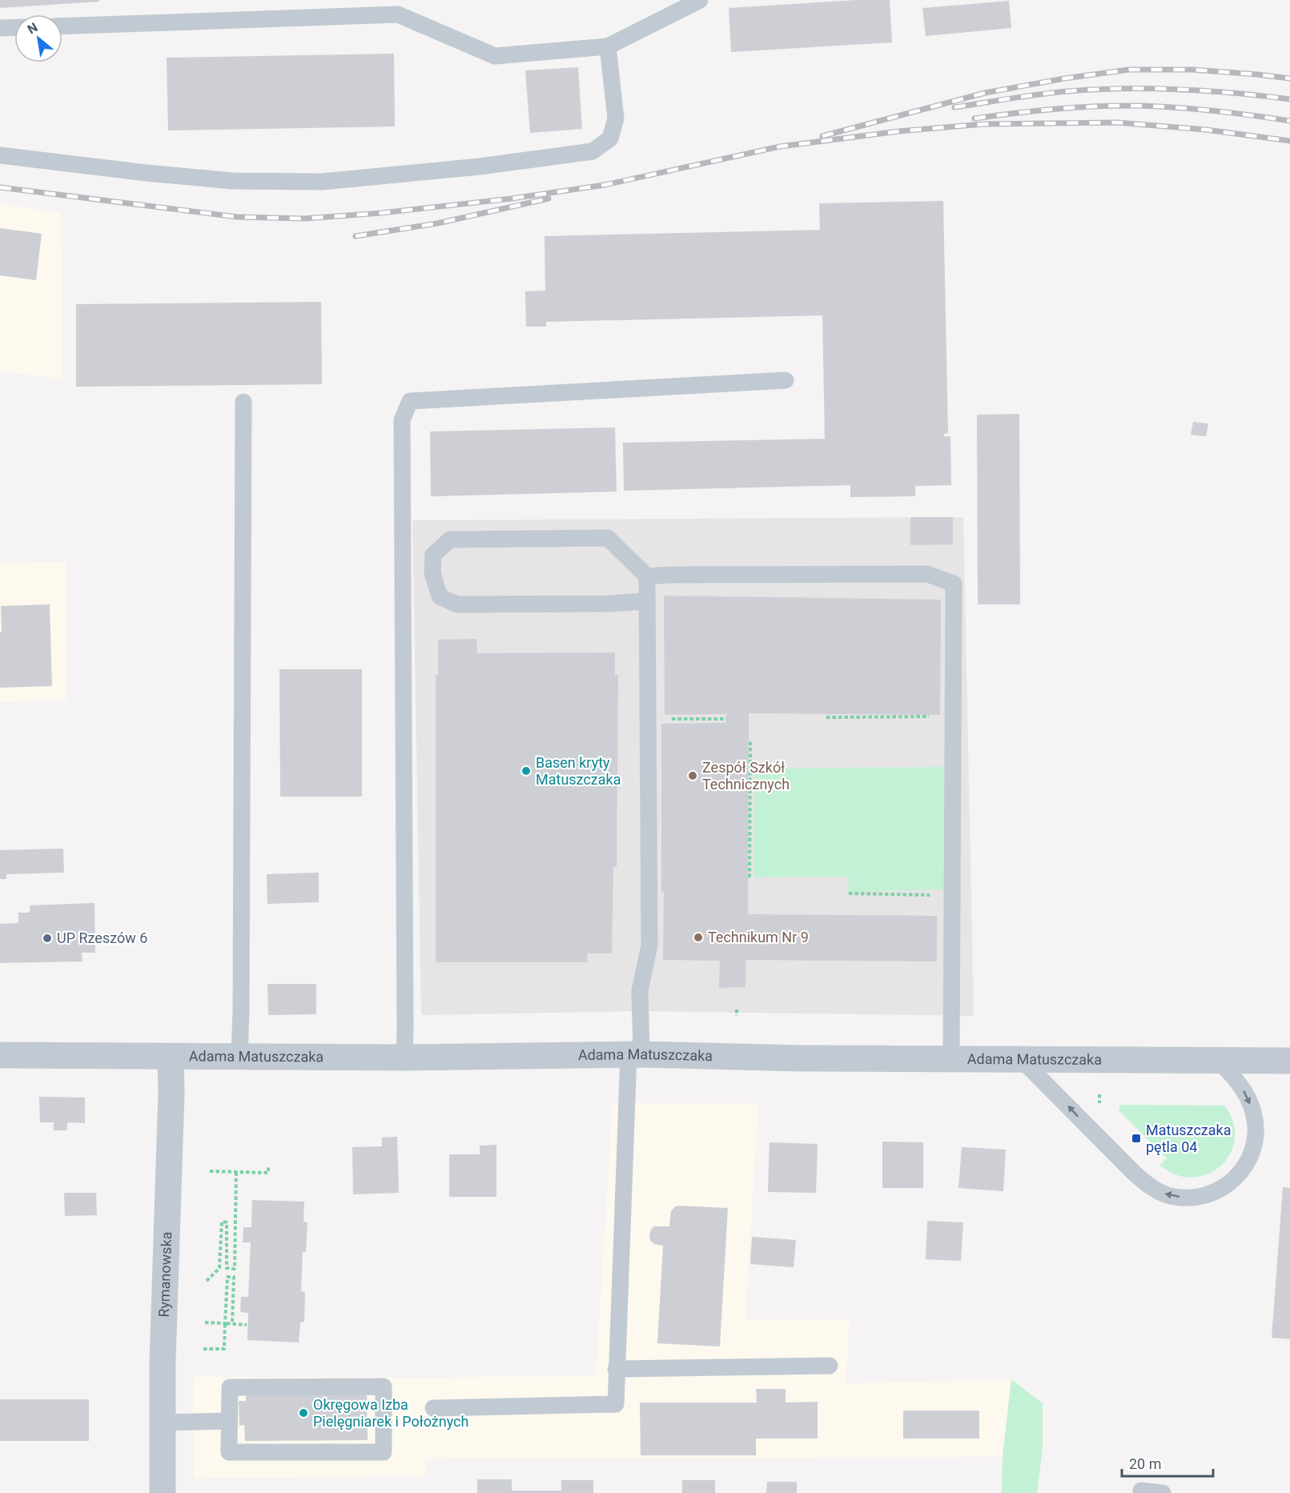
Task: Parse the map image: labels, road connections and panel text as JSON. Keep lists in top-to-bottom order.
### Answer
{
  "streets": {
    "street": ["Adama Matuszczaka", "Rymanowska"]
  },
  "crossings": [
    ["Adama Matuszczaka", "Rymanowska"]
  ],
  "places": {
    "other": [
      "Basen kryty Matuszczaka",
      "Zespół Szkół Technicznych",
      "Technikum Nr 9",
      "UP Rzeszów 6",
      "Okręgowa Izba Pielęgniarek i Położnych"
    ],
    "transit": ["Matuszczaka pętla 04"]
  },
  "scale_bar": "20 m",
  "north": "top left"
}
